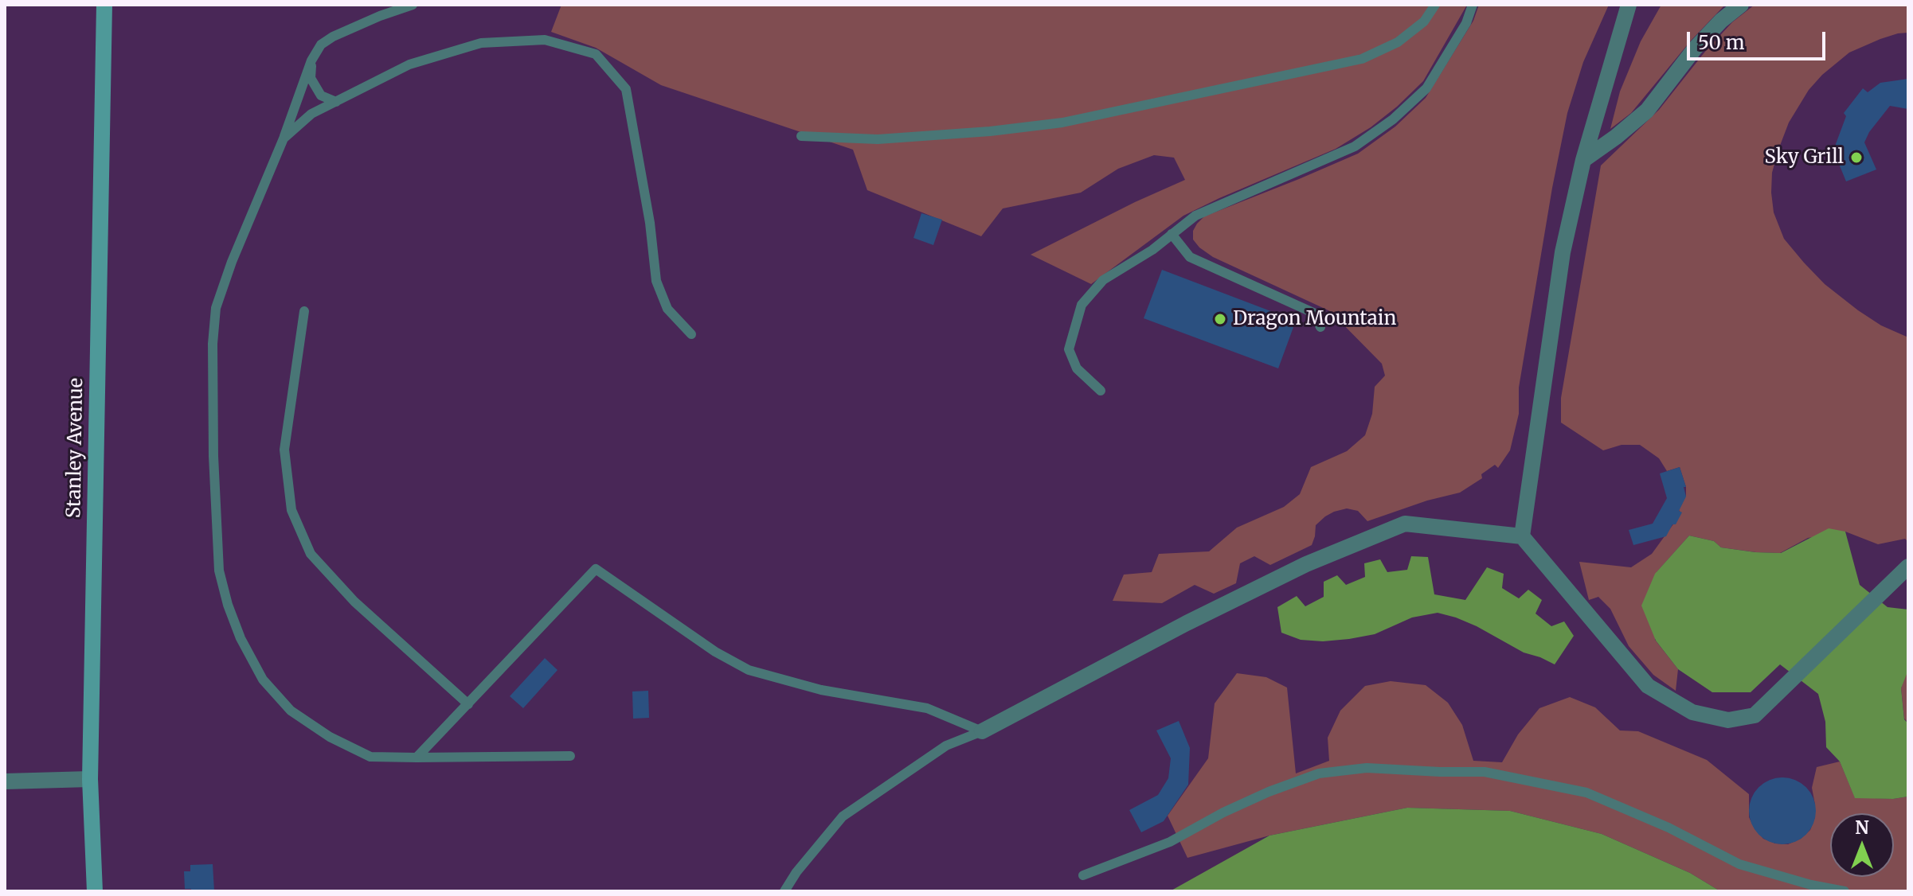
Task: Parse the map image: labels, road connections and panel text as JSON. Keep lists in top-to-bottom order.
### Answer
{
  "streets": {
    "main road": ["Stanley Avenue"]
  },
  "places": ["Sky Grill", "Dragon Mountain"],
  "scale_bar": "50 m",
  "north": "top"
}
